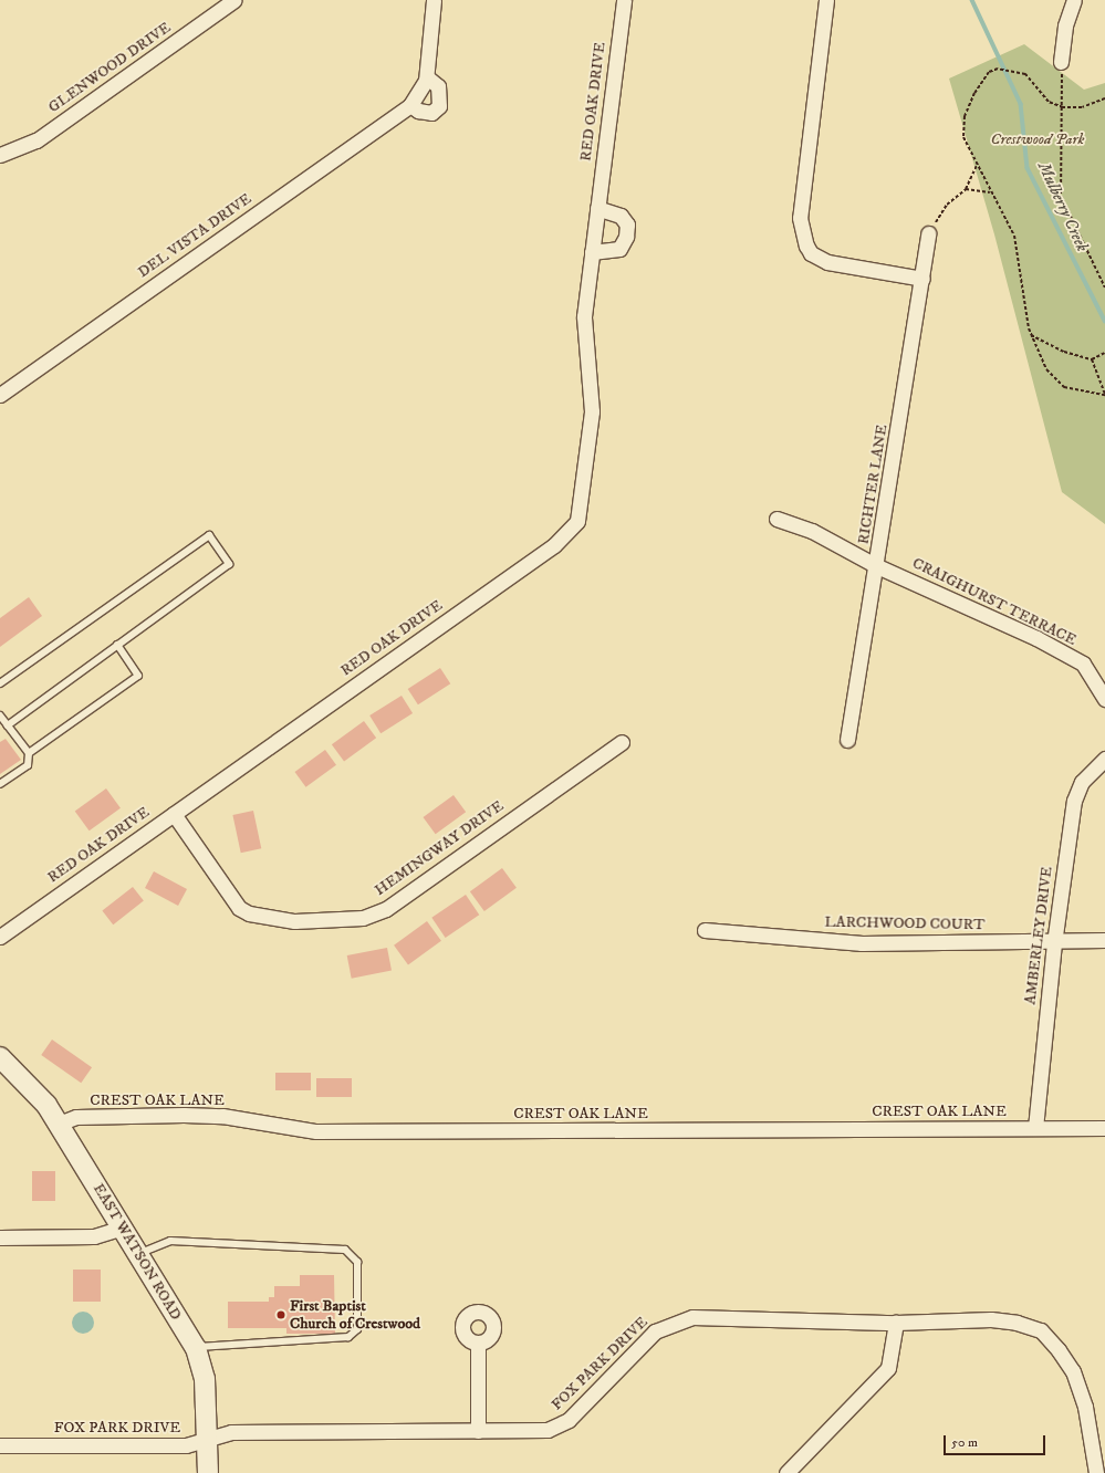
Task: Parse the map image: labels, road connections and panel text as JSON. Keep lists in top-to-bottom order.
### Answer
{
  "streets": {
    "street": [
      "GLENWOOD DRIVE",
      "RED OAK DRIVE",
      "DEL VISTA DRIVE",
      "RICHTER LANE",
      "CRAIGHURST TERRACE",
      "HEMINGWAY DRIVE",
      "LARCHWOOD COURT",
      "AMBERLEY DRIVE",
      "CREST OAK LANE",
      "EAST WATSON ROAD",
      "FOX PARK DRIVE"
    ]
  },
  "crossings": [
    ["RED OAK DRIVE", "HEMINGWAY DRIVE"],
    ["RICHTER LANE", "CRAIGHURST TERRACE"],
    ["LARCHWOOD COURT", "AMBERLEY DRIVE"],
    ["AMBERLEY DRIVE", "CREST OAK LANE"],
    ["CREST OAK LANE", "EAST WATSON ROAD"],
    ["EAST WATSON ROAD", "FOX PARK DRIVE"]
  ],
  "water": ["Mulberry Creek"],
  "parks": ["Crestwood Park"],
  "places": ["First Baptist Church of Crestwood"],
  "scale_bar": "50 m"
}
